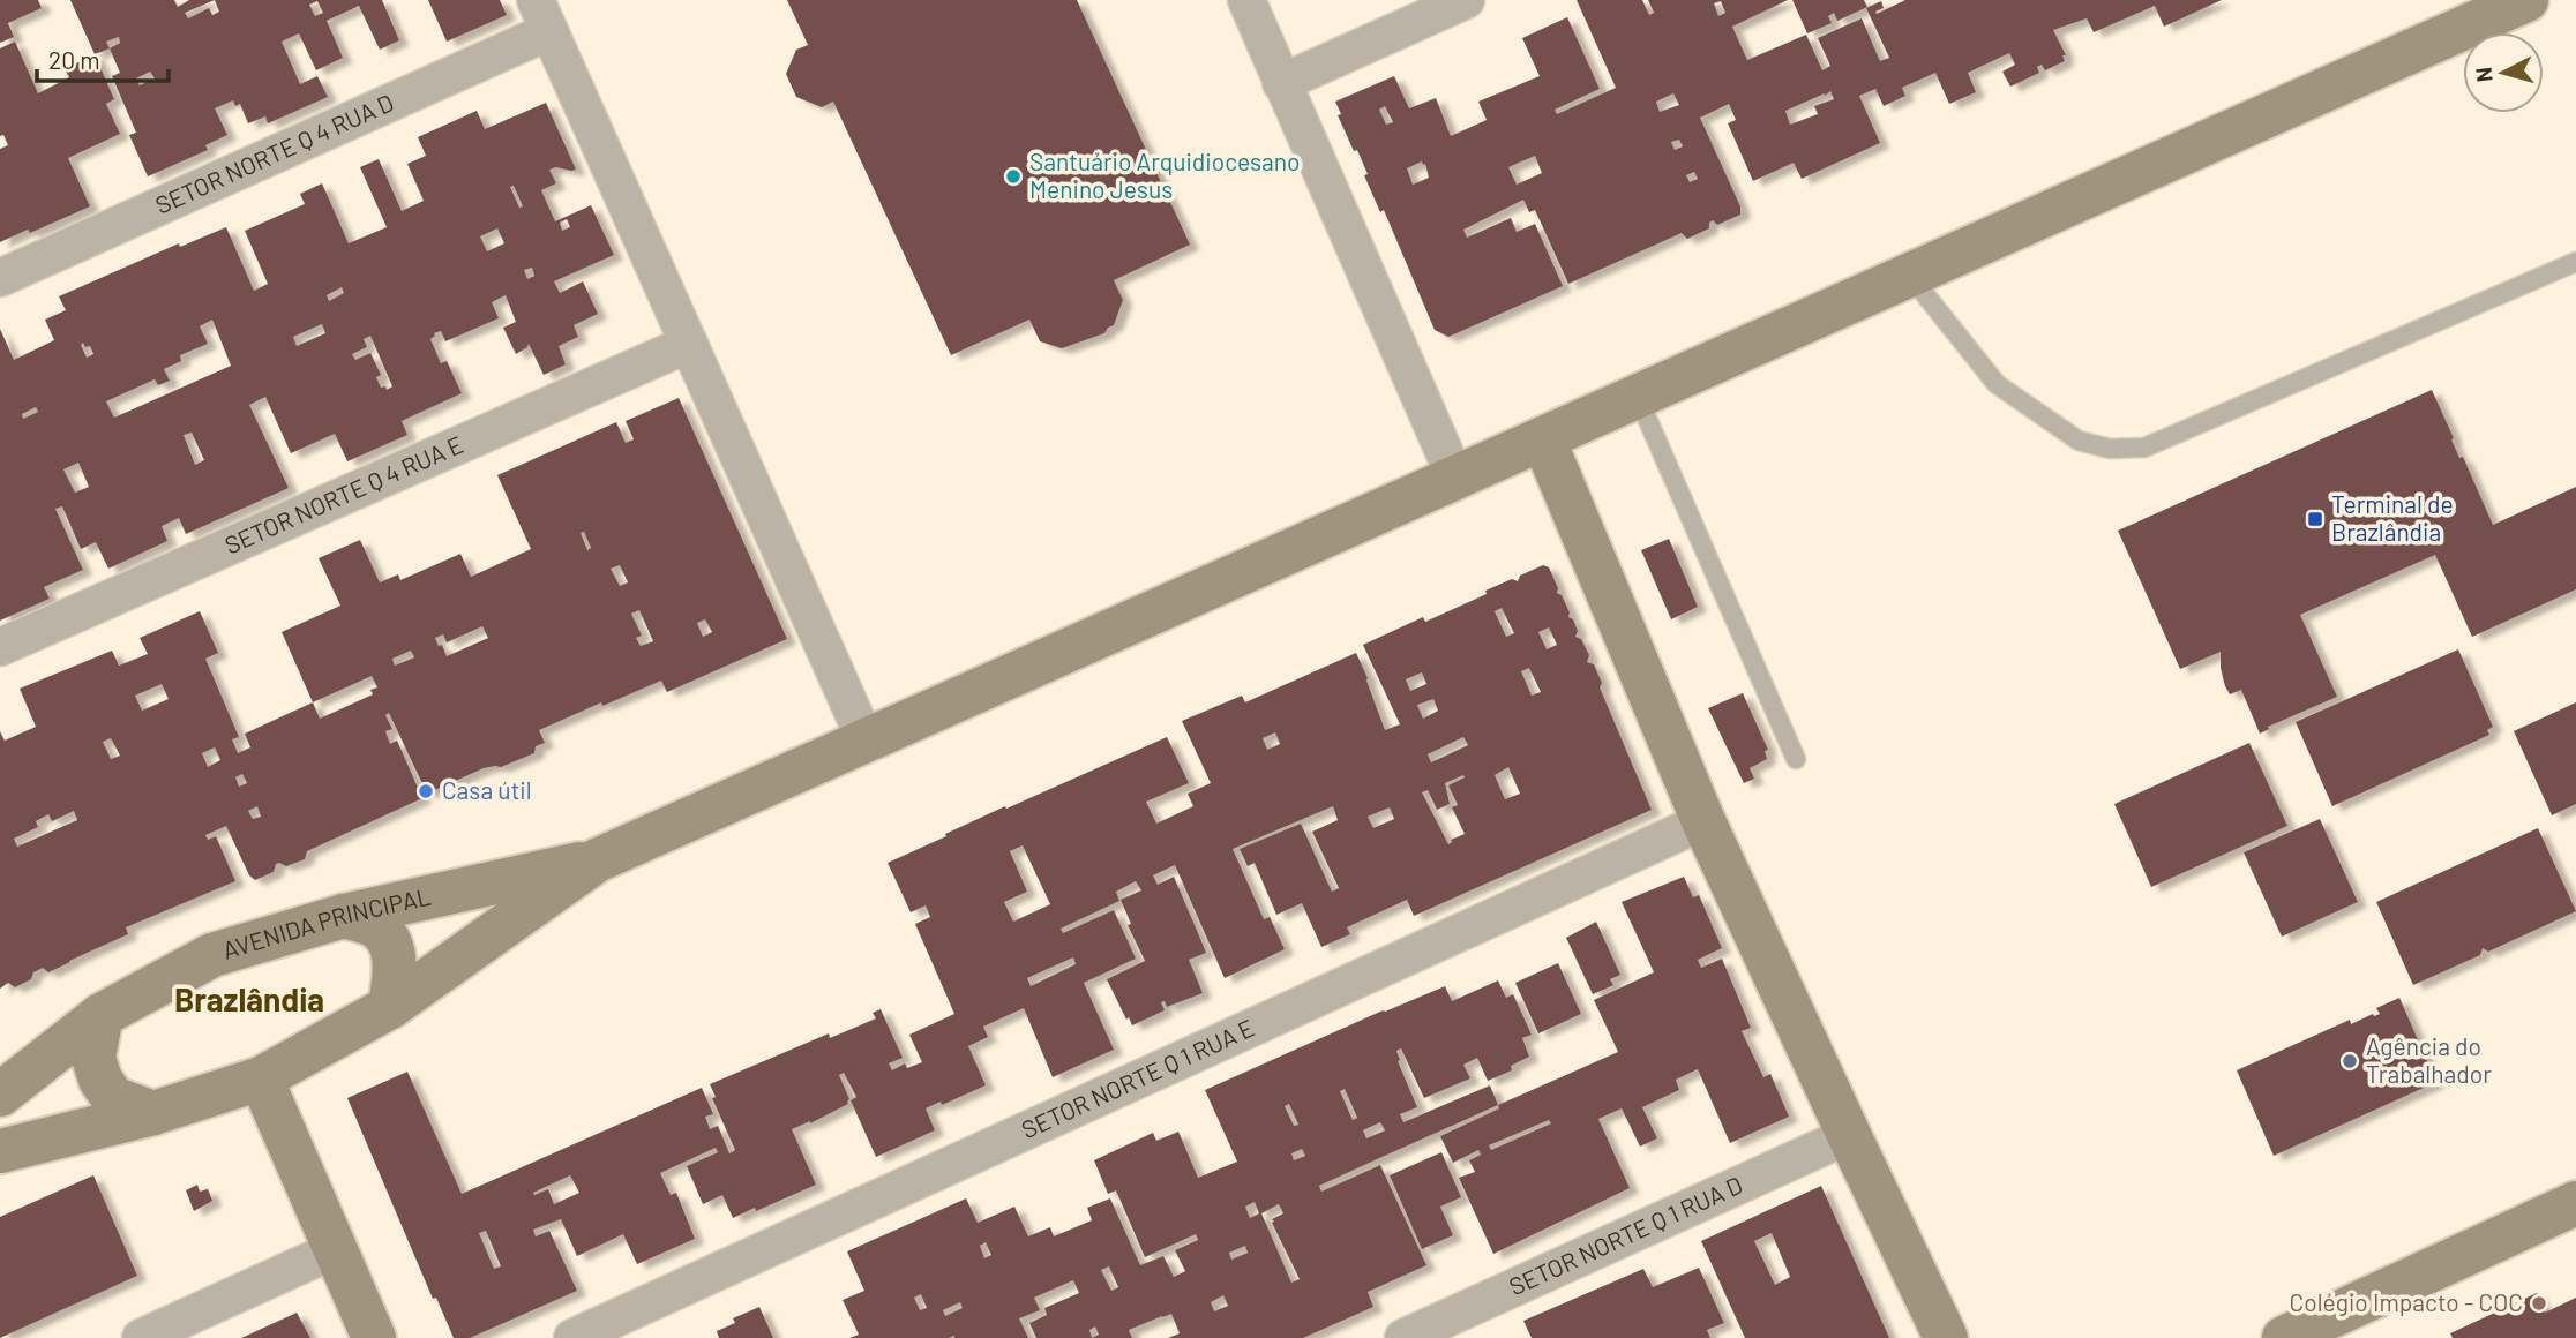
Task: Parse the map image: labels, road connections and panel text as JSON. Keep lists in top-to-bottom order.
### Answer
{
  "streets": {
    "street": [
      "SETOR NORTE Q 4 RUA D",
      "SETOR NORTE Q 4 RUA E",
      "AVENIDA PRINCIPAL",
      "SETOR NORTE Q 1 RUA E",
      "SETOR NORTE Q 1 RUA D"
    ]
  },
  "districts": ["Brazlândia"],
  "places": {
    "other": [
      "Santuário Arquidiocesano Menino Jesus",
      "Casa útil",
      "Agência do Trabalhador",
      "Colégio Impacto - COC"
    ],
    "transit": ["Terminal de Brazlândia"]
  },
  "scale_bar": "20 m",
  "north": "left"
}
